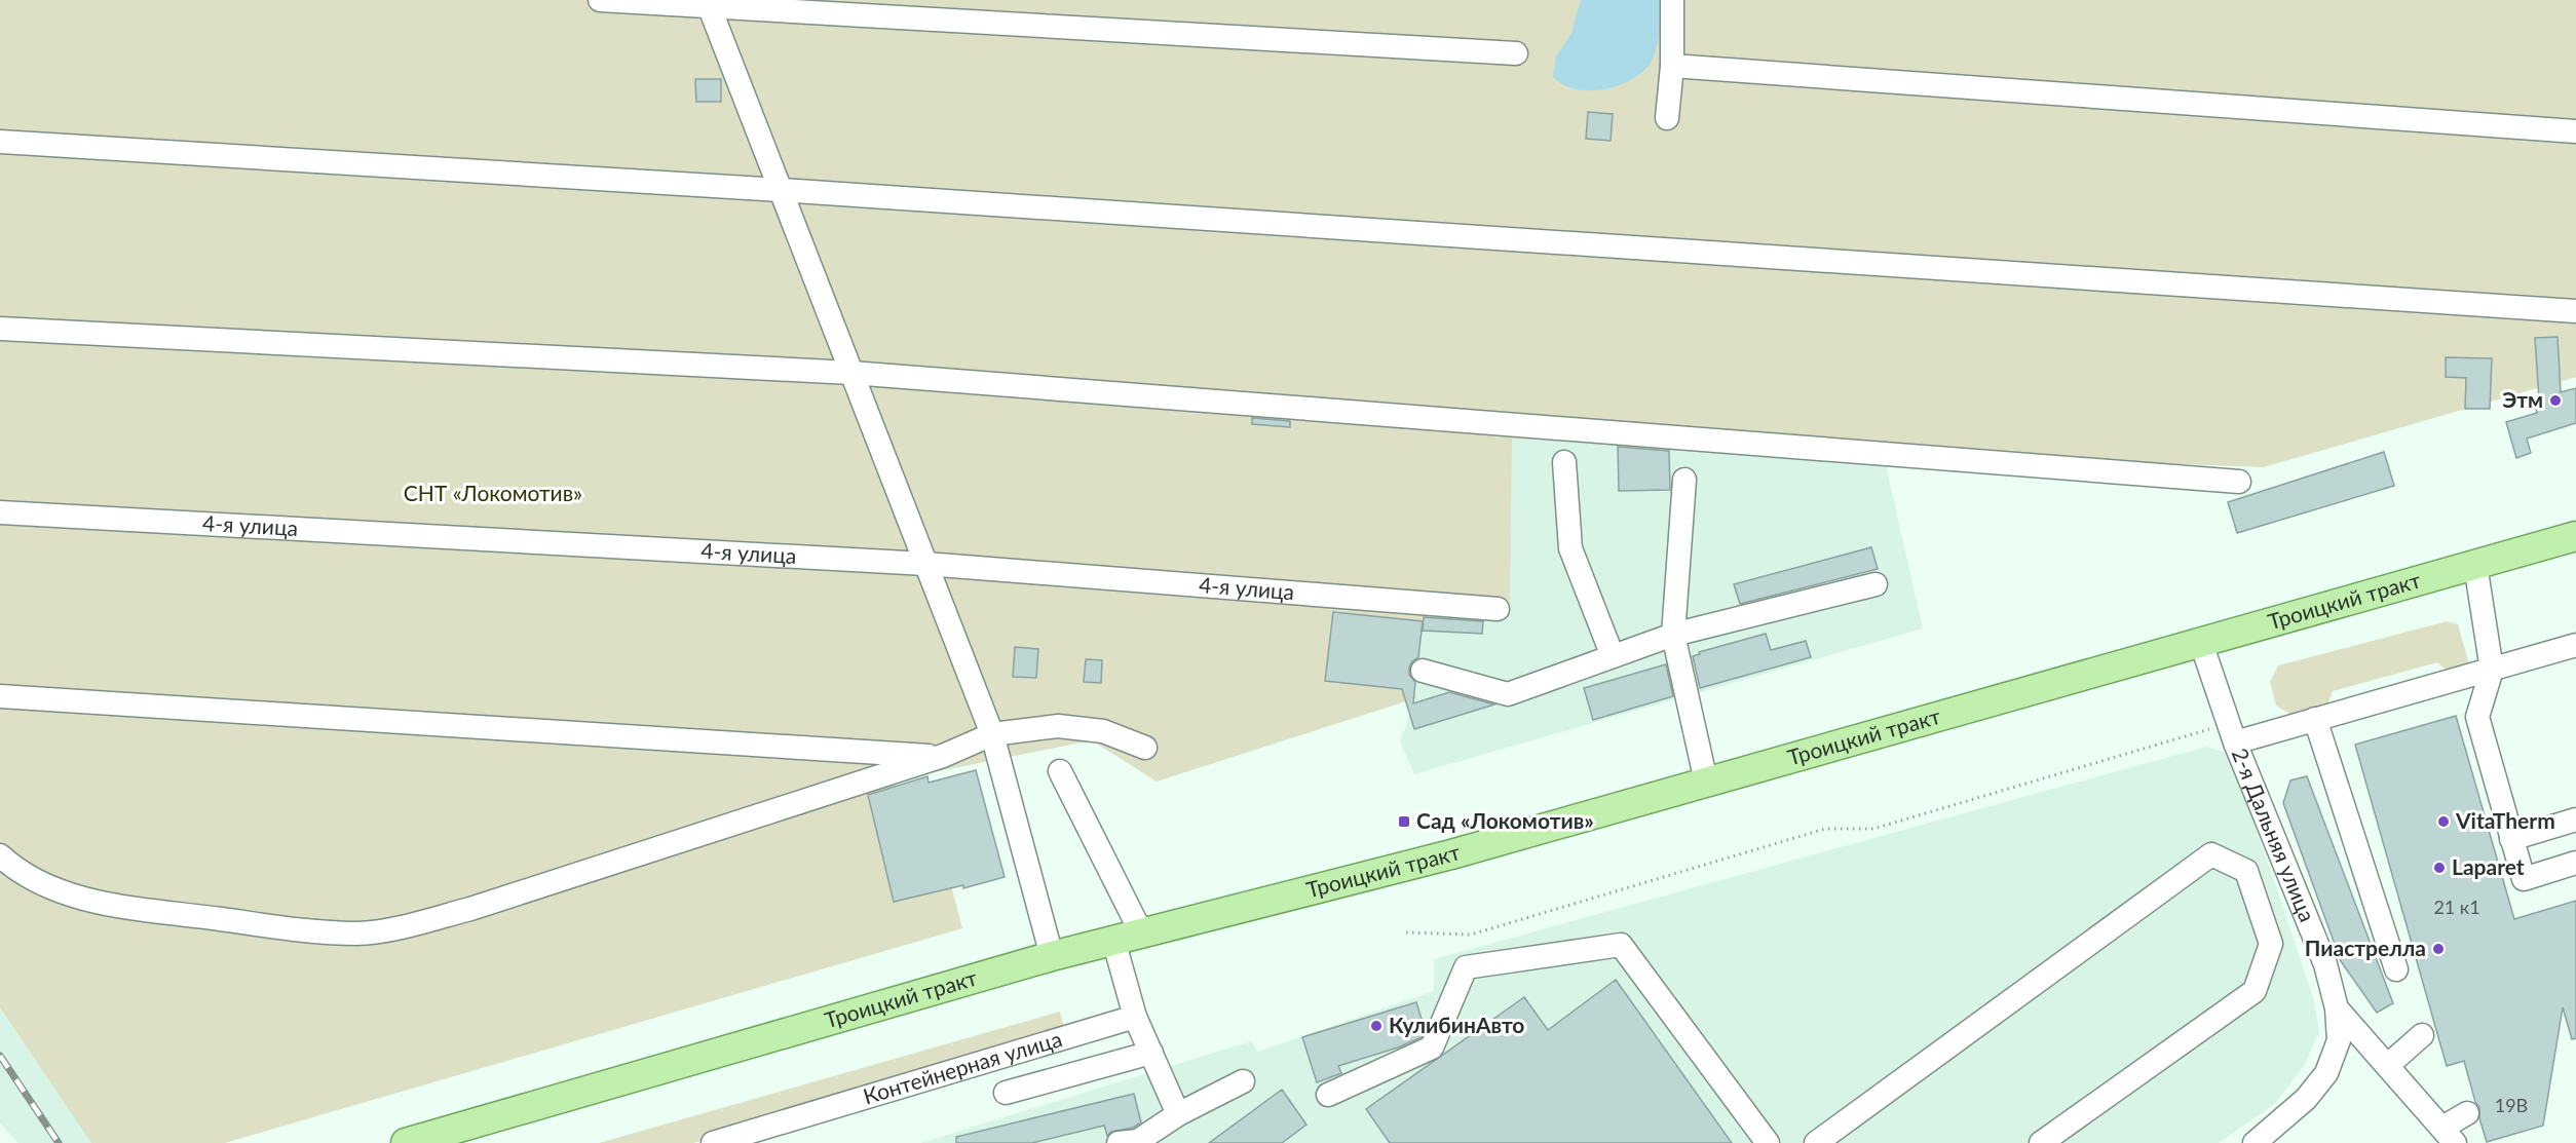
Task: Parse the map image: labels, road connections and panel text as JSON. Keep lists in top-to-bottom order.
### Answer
{
  "streets": {
    "main road": ["Троицкий тракт"],
    "street": ["4-я улица", "2-я Дальняя улица", "Контейнерная улица"]
  },
  "crossings": [
    ["Троицкий тракт", "2-я Дальняя улица"]
  ],
  "parks": ["СНТ «Локомотив»"],
  "places": {
    "other": [
      "Этм",
      "VitaTherm",
      "Laparet",
      "Пиастрелла",
      "КулибинАвто"
    ],
    "transit": ["Сад «Локомотив»"]
  },
  "house_numbers": ["21 к1", "19В"]
}
